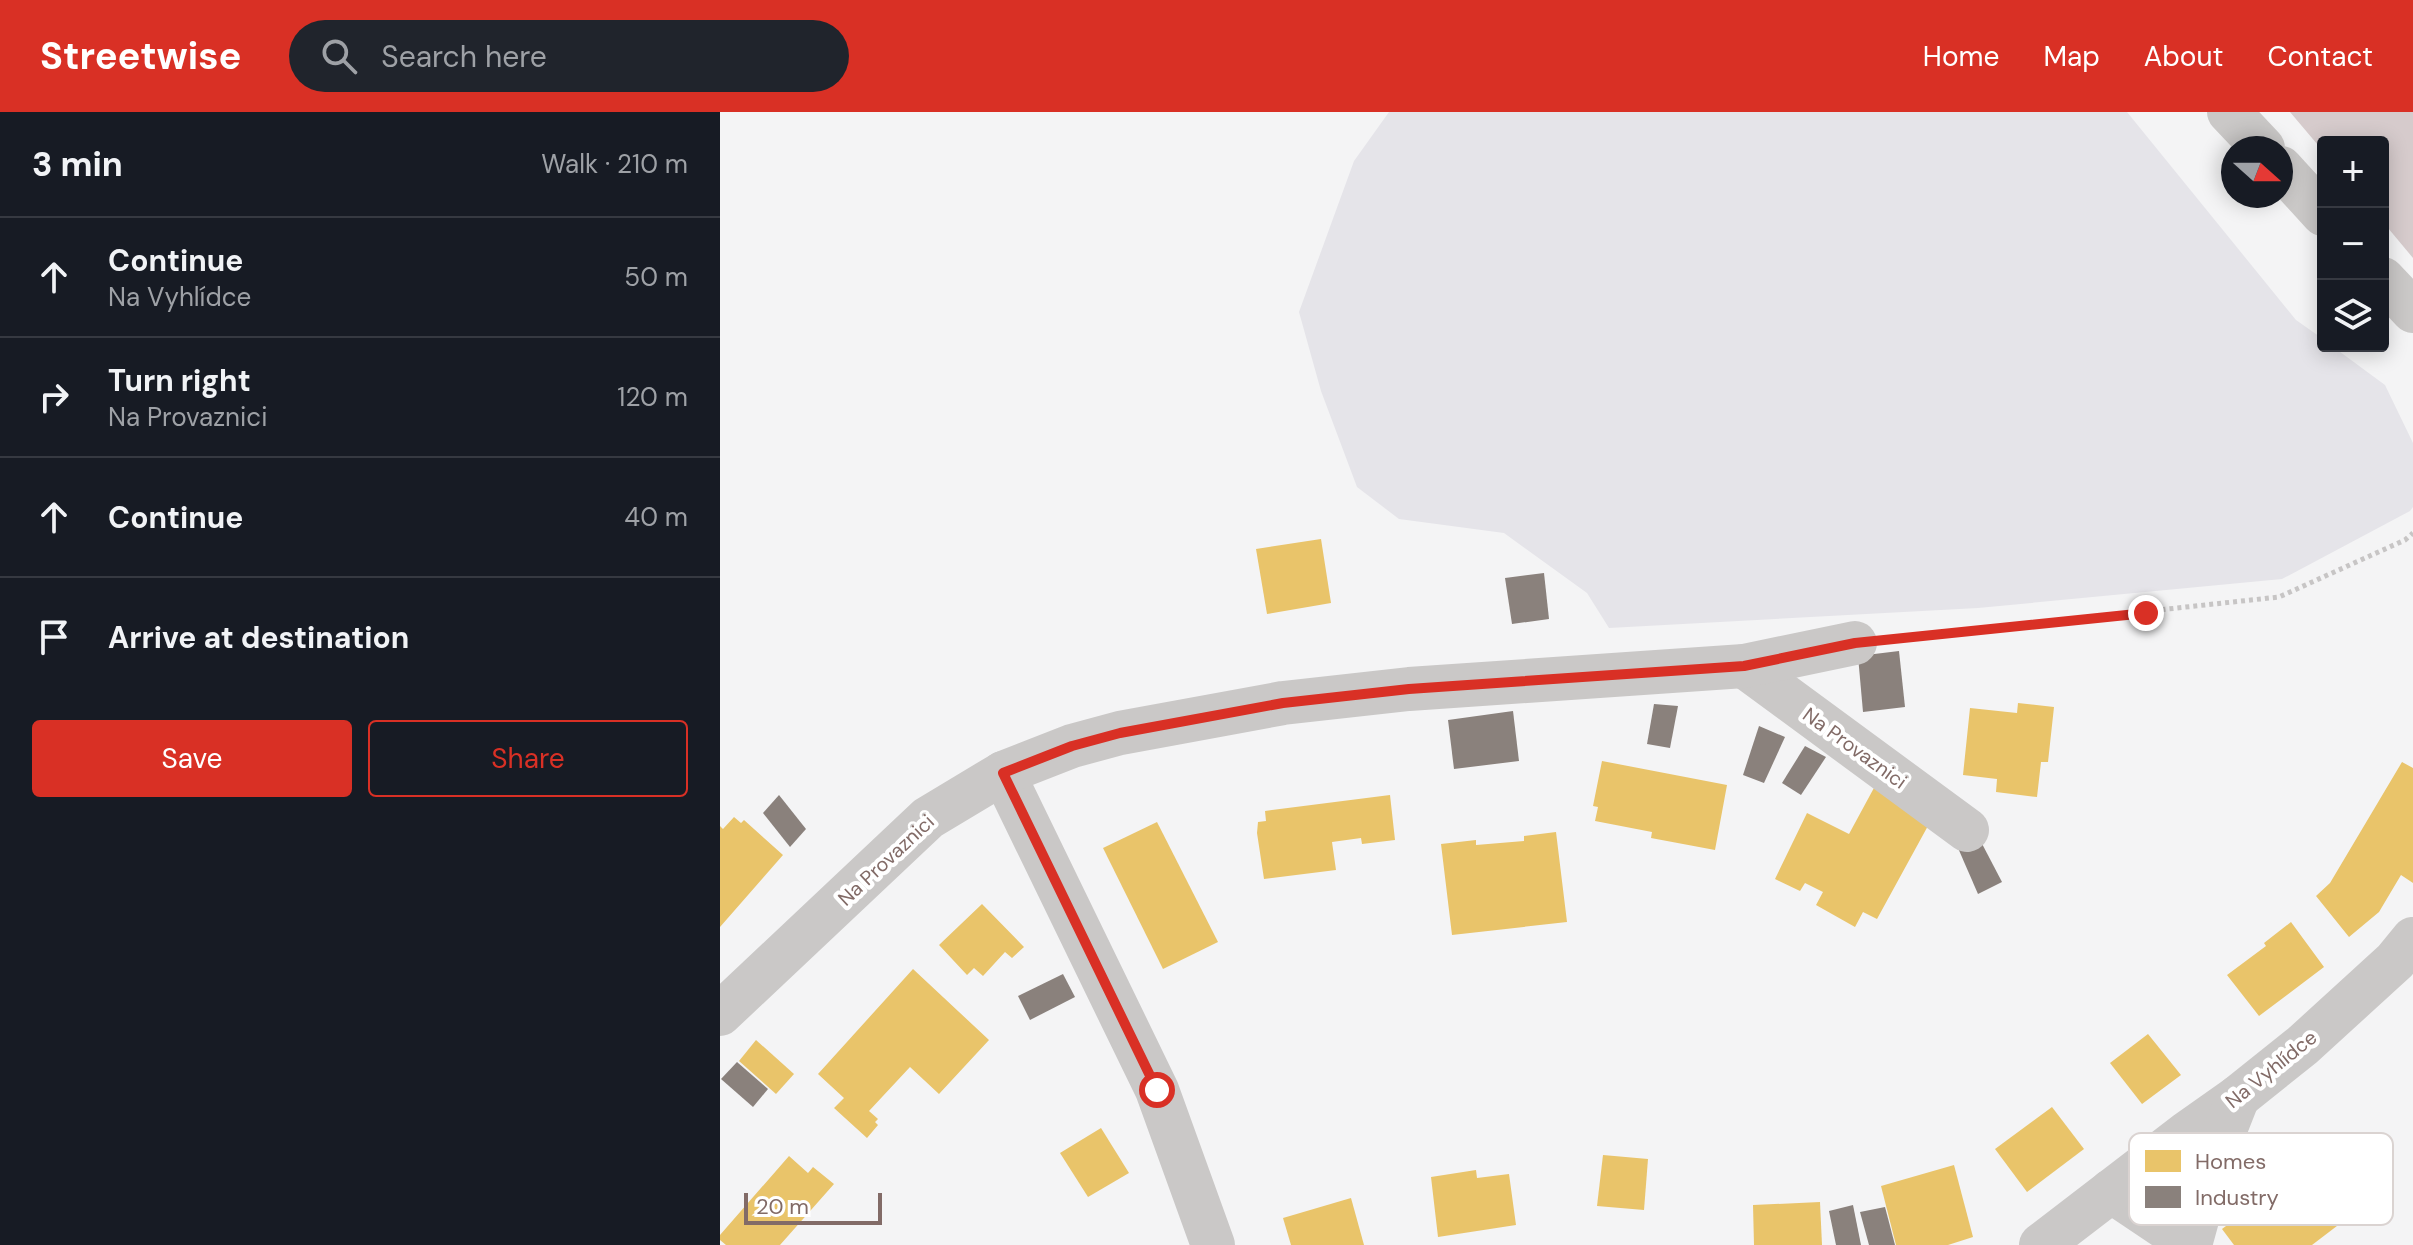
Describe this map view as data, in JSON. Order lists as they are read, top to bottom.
{
  "streets": {
    "street": ["Na Provaznici", "Na Vyhlídce"]
  },
  "legend": ["Homes", "Industry"],
  "scale_bar": "20 m",
  "north": "right",
  "page": {
    "header": "Streetwise",
    "search": "Search here",
    "nav": [
      "Home",
      "Map",
      "About",
      "Contact"
    ],
    "heading": ["3 min", "Walk · 210 m"],
    "map_buttons": ["+", "−"],
    "list": [
      ["Continue", "Na Vyhlídce", "50 m"],
      ["Turn right", "Na Provaznici", "120 m"],
      ["Continue", "40 m"],
      "Arrive at destination"
    ],
    "buttons": ["Save", "Share"],
    "scale": "20 m"
  }
}
